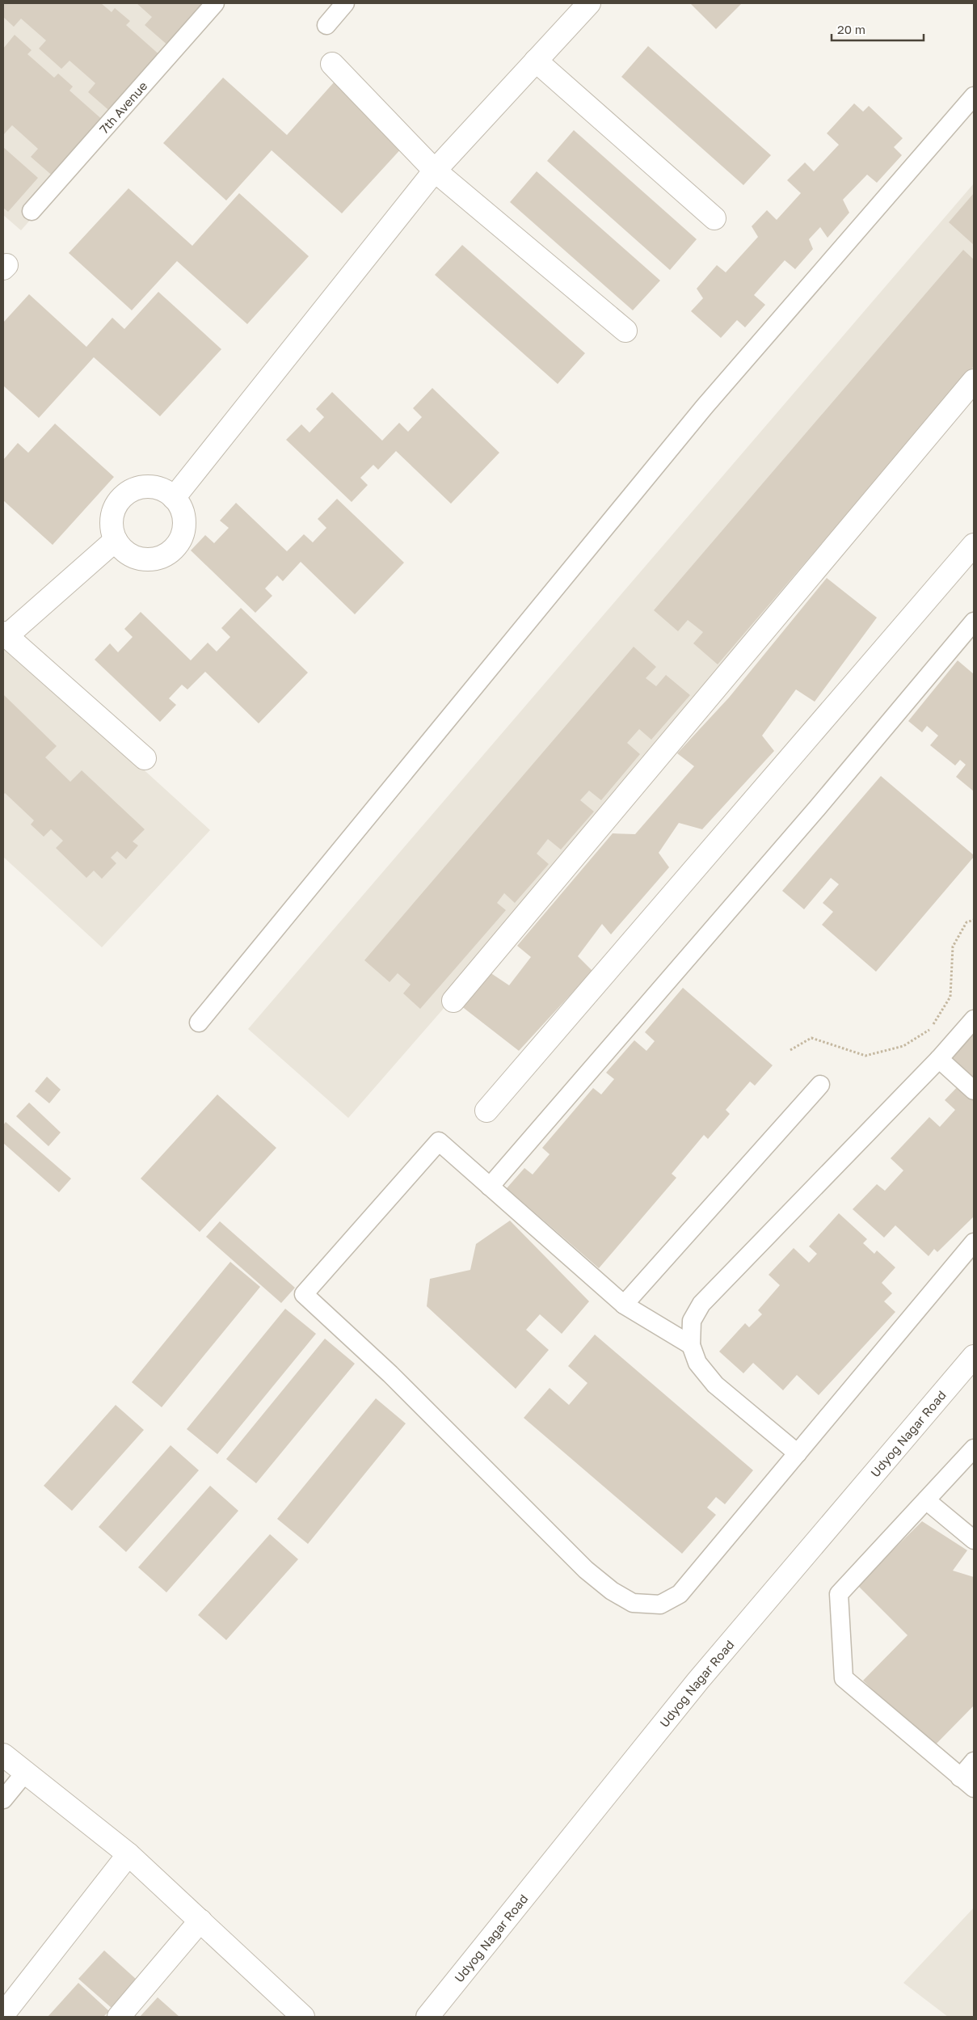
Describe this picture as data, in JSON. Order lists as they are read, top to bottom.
{
  "streets": {
    "street": ["Udyog Nagar Road"],
    "lane": ["7th Avenue"]
  },
  "scale_bar": "20 m"
}
